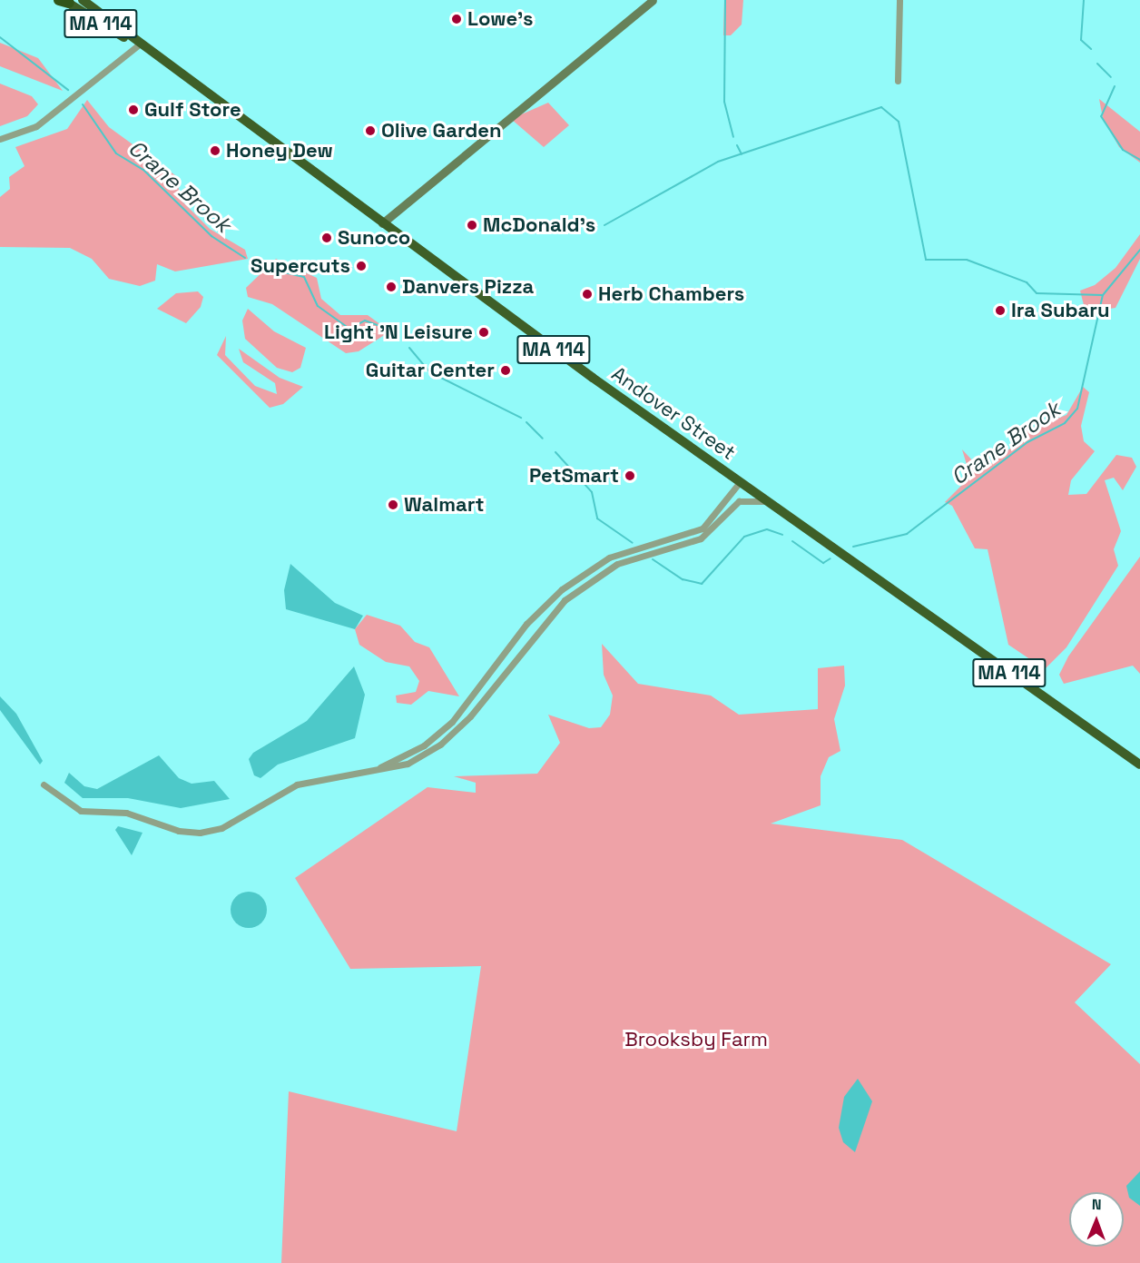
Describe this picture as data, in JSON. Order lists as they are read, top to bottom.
{
  "streets": {
    "highway": ["MA 114", "Andover Street"]
  },
  "water": ["Crane Brook"],
  "parks": ["Brooksby Farm"],
  "places": [
    "Lowe's",
    "Gulf Store",
    "Olive Garden",
    "Honey Dew",
    "McDonald's",
    "Sunoco",
    "Supercuts",
    "Danvers Pizza",
    "Herb Chambers",
    "Ira Subaru",
    "Light 'N Leisure",
    "Guitar Center",
    "PetSmart",
    "Walmart"
  ],
  "north": "top"
}
